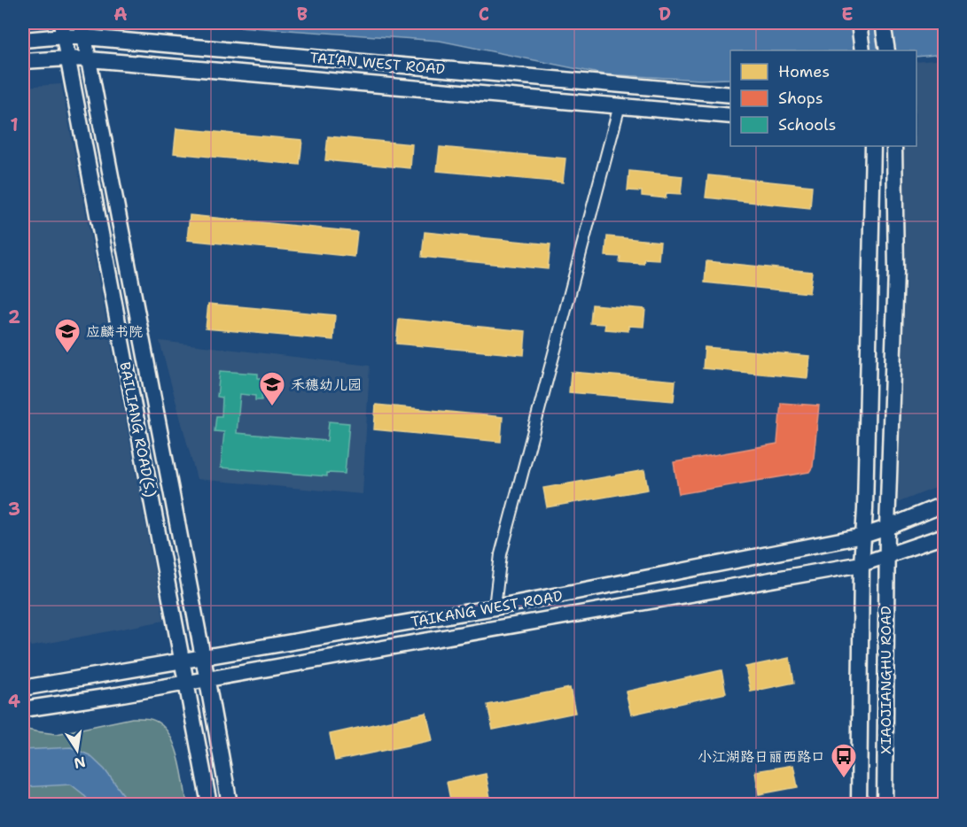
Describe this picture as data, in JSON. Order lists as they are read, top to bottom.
{
  "streets": {
    "main road": [
      "TAI‘AN WEST ROAD",
      "BAILIANG ROAD(S.)",
      "TAIKANG WEST ROAD",
      "XIAOJIANGHU ROAD"
    ]
  },
  "crossings": [
    ["TAI‘AN WEST ROAD", "BAILIANG ROAD(S.)"],
    ["BAILIANG ROAD(S.)", "TAIKANG WEST ROAD"],
    ["TAIKANG WEST ROAD", "XIAOJIANGHU ROAD"]
  ],
  "places": {
    "school or university": ["应麟书院", "禾穗幼儿园"],
    "bus stop": ["小江湖路日丽西路口"]
  },
  "legend": ["Homes", "Shops", "Schools"],
  "north": "bottom",
  "grid": {
    "columns": [
      "A",
      "B",
      "C",
      "D",
      "E"
    ],
    "rows": [
      "1",
      "2",
      "3",
      "4"
    ]
  }
}
